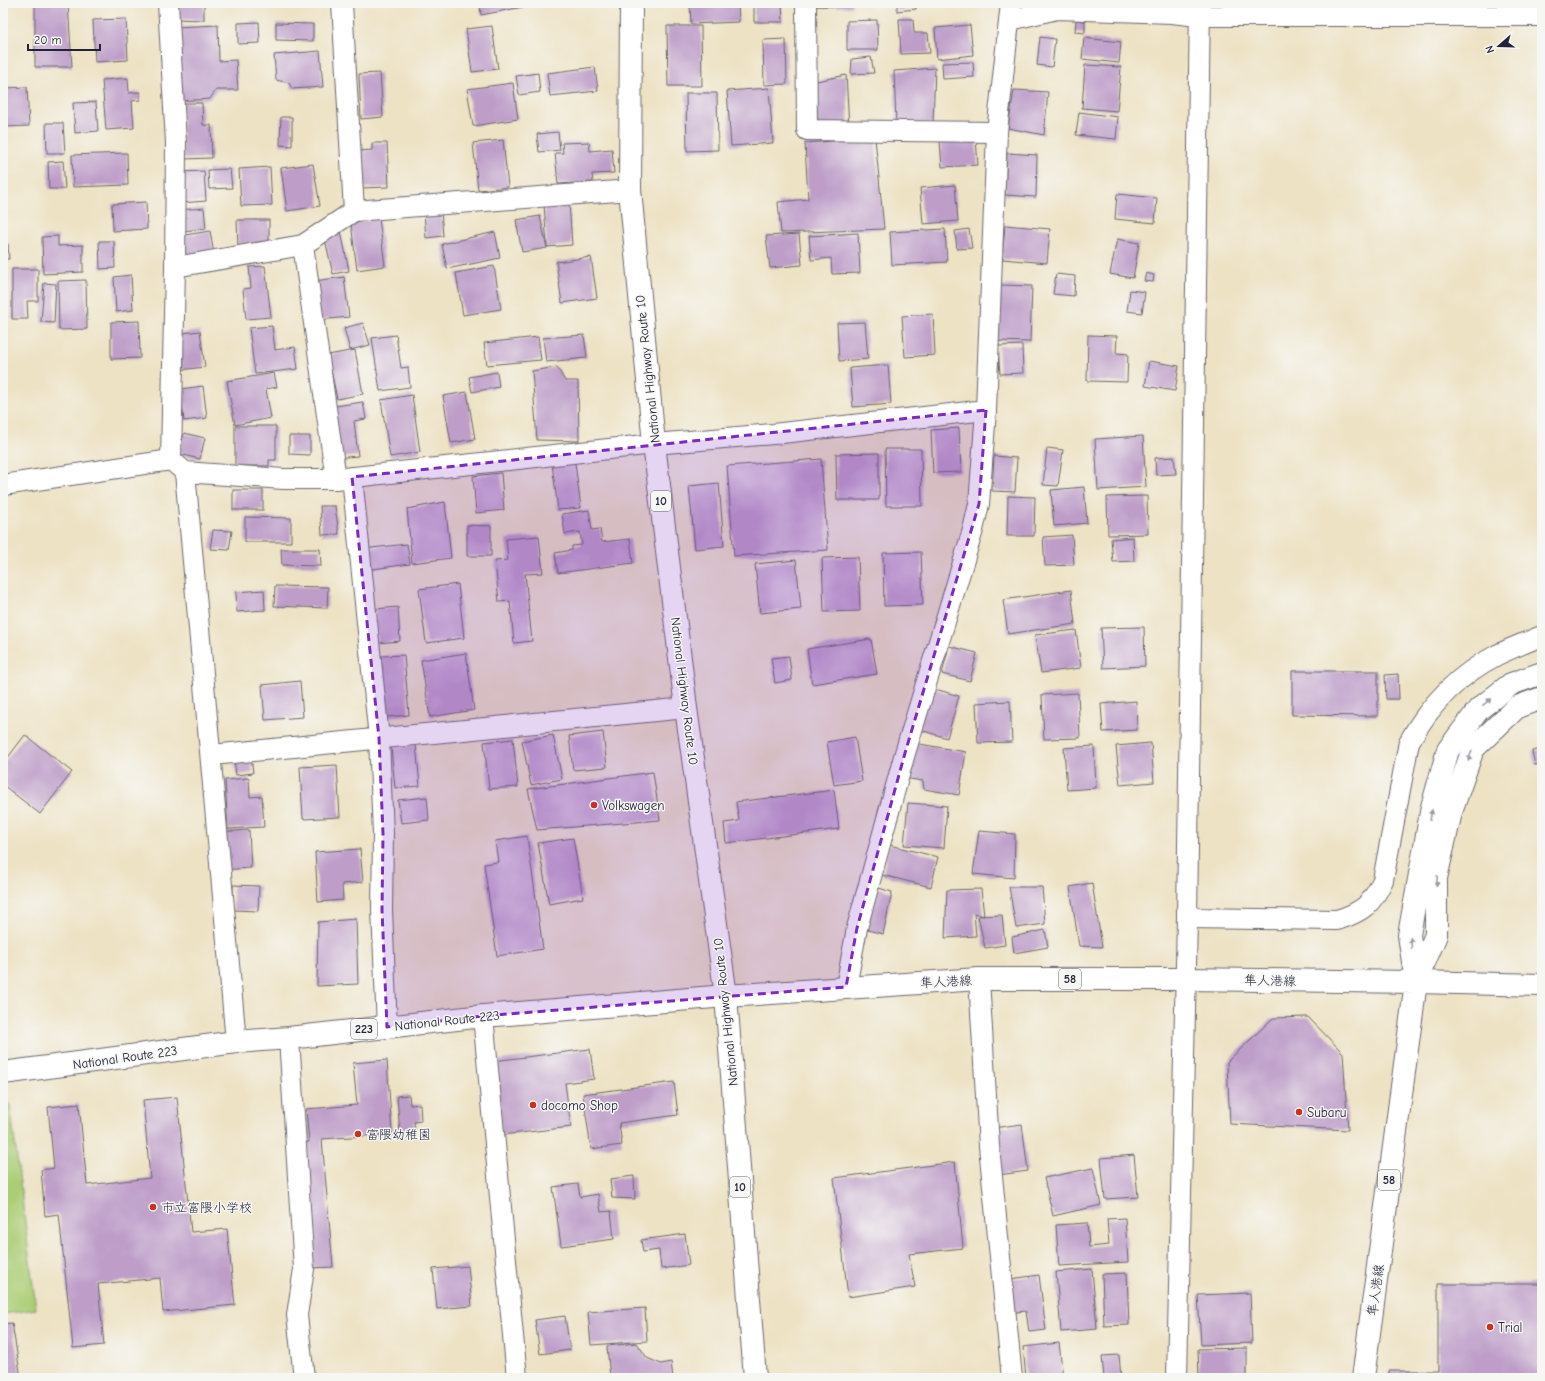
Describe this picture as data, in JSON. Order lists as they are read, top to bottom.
{
  "streets": {
    "main road": [
      "National Highway Route 10",
      "10",
      "58",
      "隼人港線",
      "National Route 223",
      "223"
    ]
  },
  "crossings": [
    ["National Highway Route 10", "隼人港線"],
    ["National Highway Route 10", "National Route 223"],
    ["隼人港線", "National Route 223"]
  ],
  "places": [
    "Volkswagen",
    "docomo Shop",
    "Subaru",
    "富隈幼稚園",
    "市立富隈小学校",
    "Trial"
  ],
  "scale_bar": "20 m",
  "north": "left"
}
